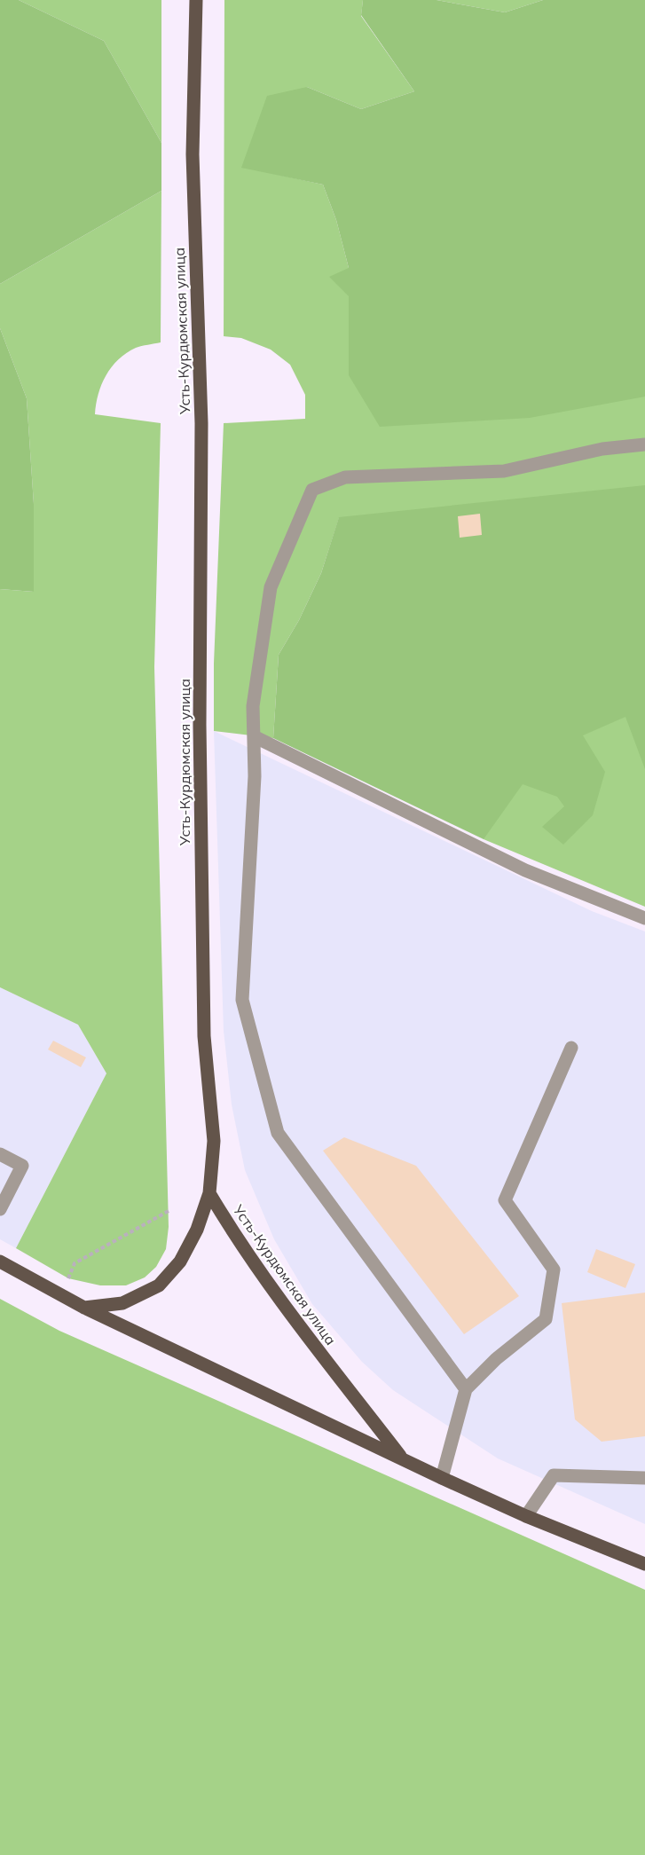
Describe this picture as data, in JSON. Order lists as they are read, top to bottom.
{
  "streets": {
    "main road": ["Усть-Курдюмская улица"]
  }
}
